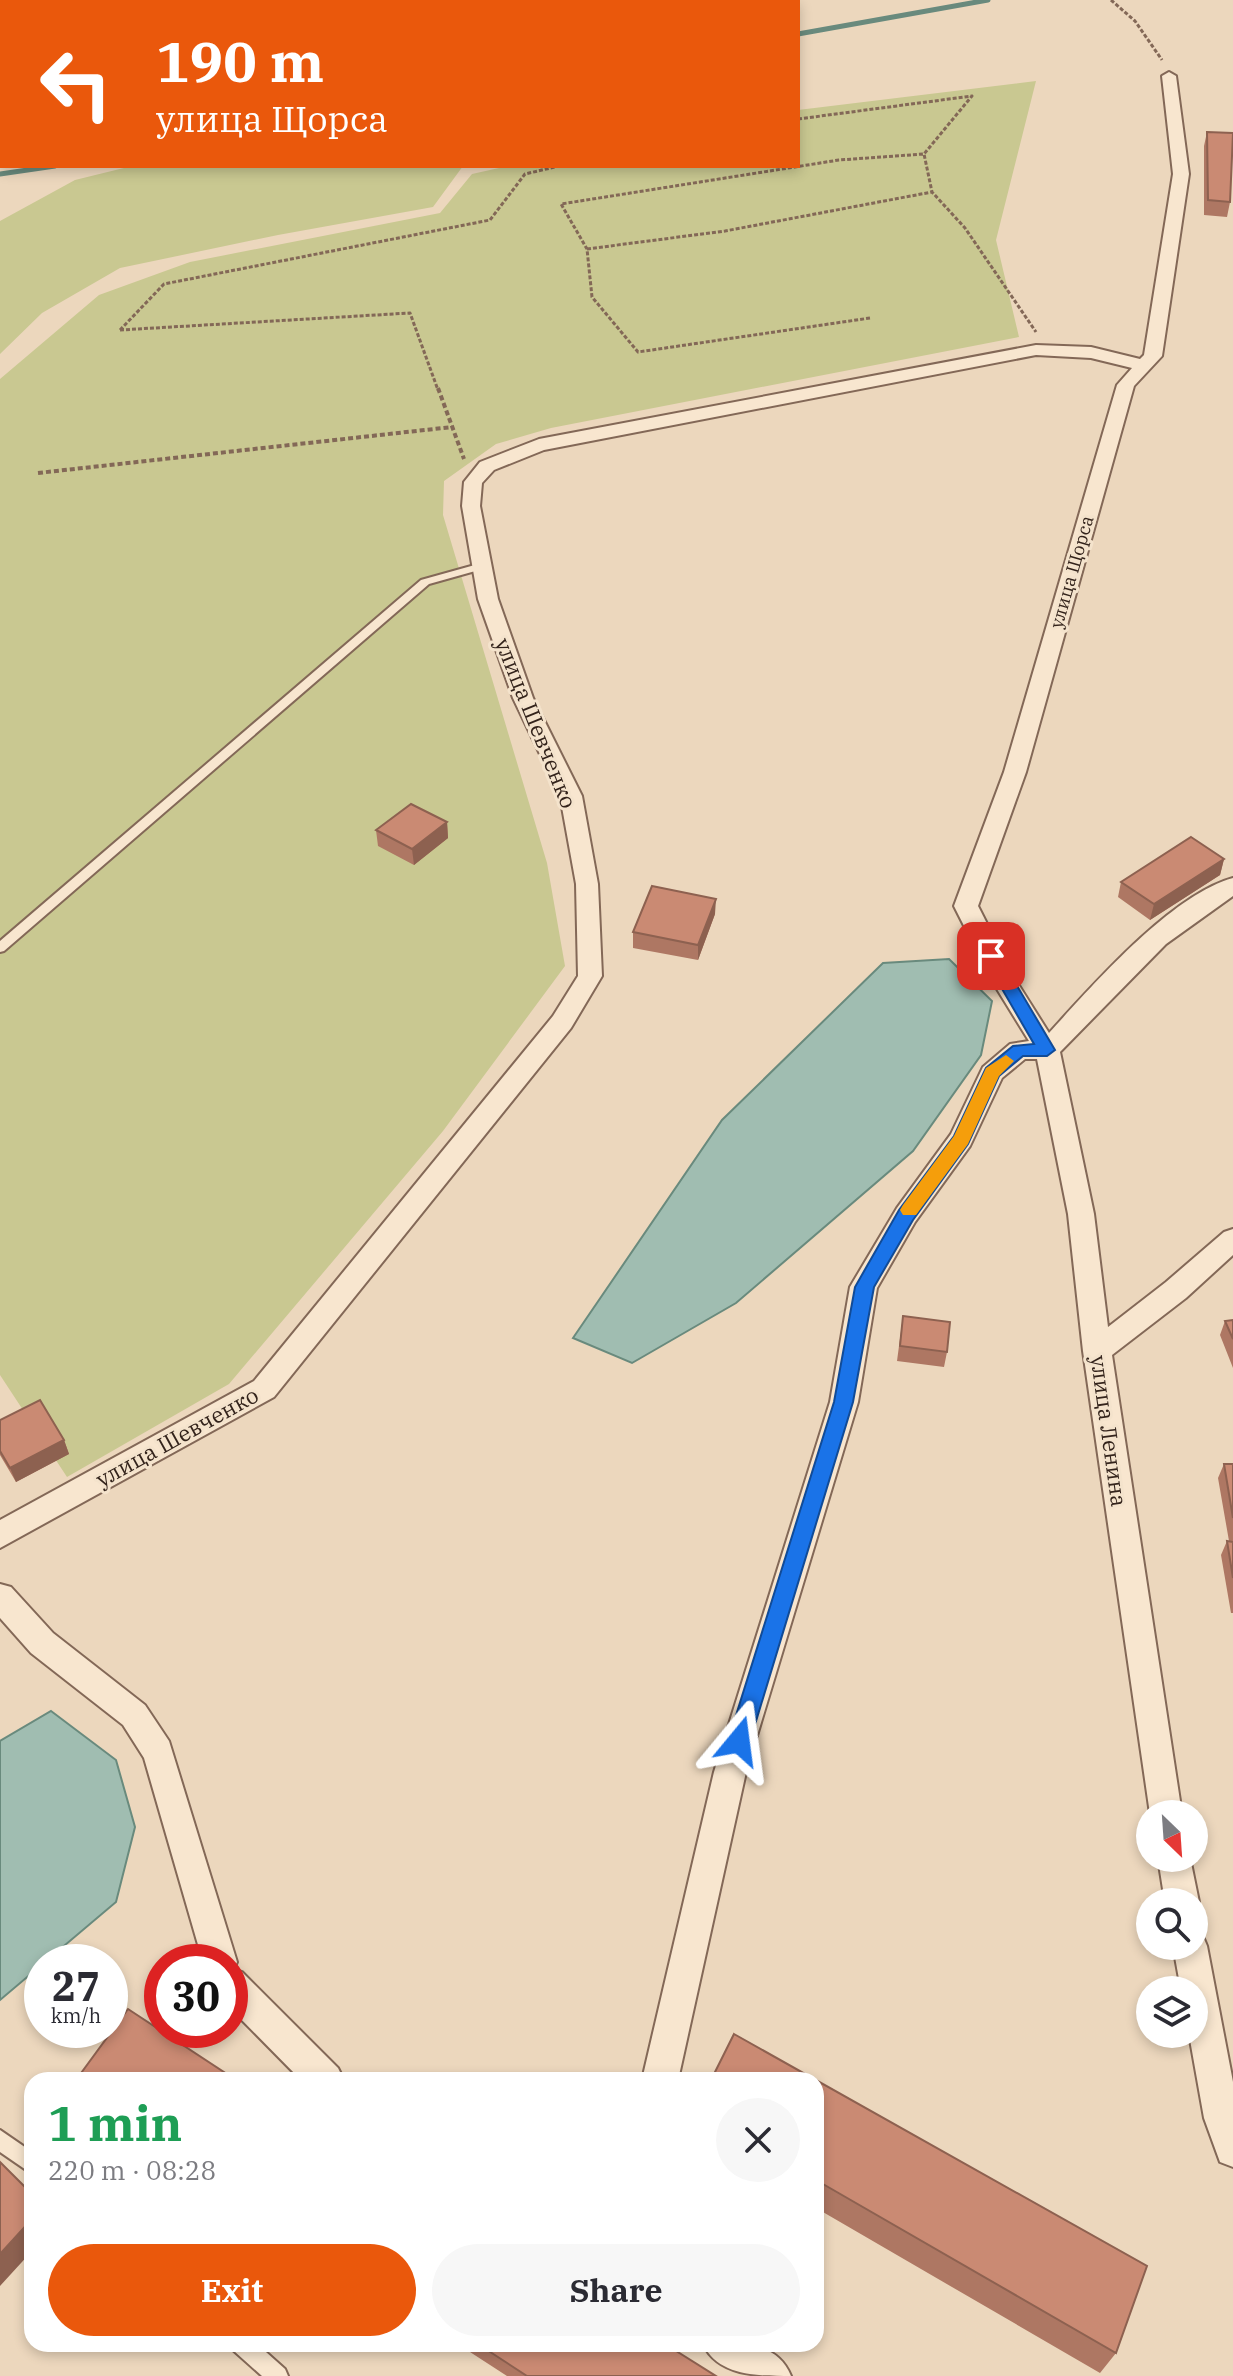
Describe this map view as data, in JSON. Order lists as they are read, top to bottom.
{
  "streets": {
    "street": ["улица Щорса", "улица Шевченко", "улица Ленина"]
  },
  "crossings": [
    ["улица Щорса", "улица Ленина"]
  ],
  "north": "bottom right",
  "page": {
    "turn": ["190 m", "улица Щорса"],
    "speed": "27 km/h",
    "limit": "30",
    "heading": ["1 min", "220 m · 08:28"],
    "buttons": ["Exit", "Share"]
  }
}
